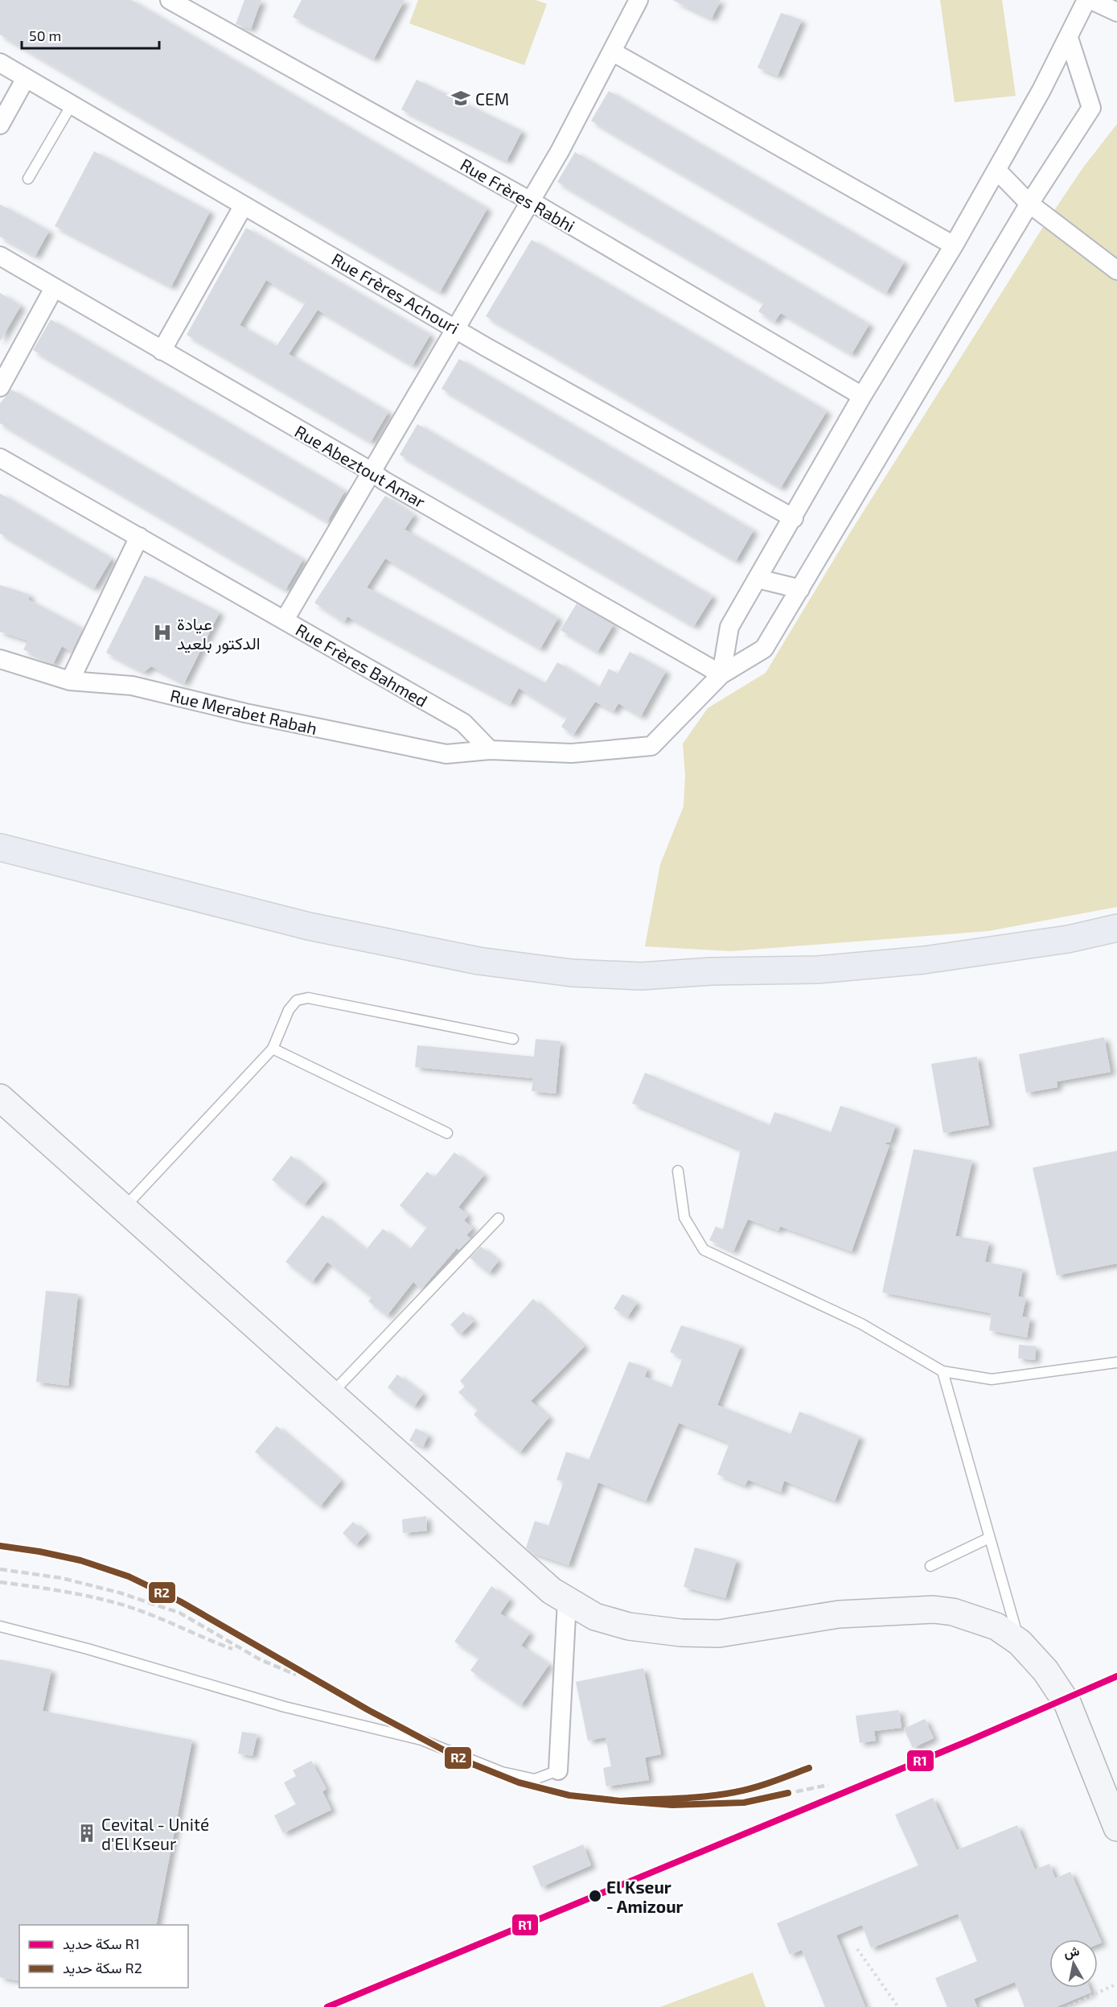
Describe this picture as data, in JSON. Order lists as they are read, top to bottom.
{
  "streets": {
    "street": [
      "Rue Frères Rabhi",
      "Rue Frères Achouri",
      "Rue Abeztout Amar",
      "Rue Frères Bahmed",
      "Rue Merabet Rabah"
    ]
  },
  "crossings": [
    ["Rue Frères Bahmed", "Rue Merabet Rabah"]
  ],
  "places": {
    "school or university": ["CEM"],
    "hospital": ["عيادة الدكتور بلعيد"],
    "building": ["Cevital - Unité d'El Kseur"],
    "other": ["El Kseur - Amizour"]
  },
  "lines": ["rail line R2", "rail line R1"],
  "legend": ["سكة حديد R1", "سكة حديد R2"],
  "scale_bar": "50 m",
  "north": "top"
}
